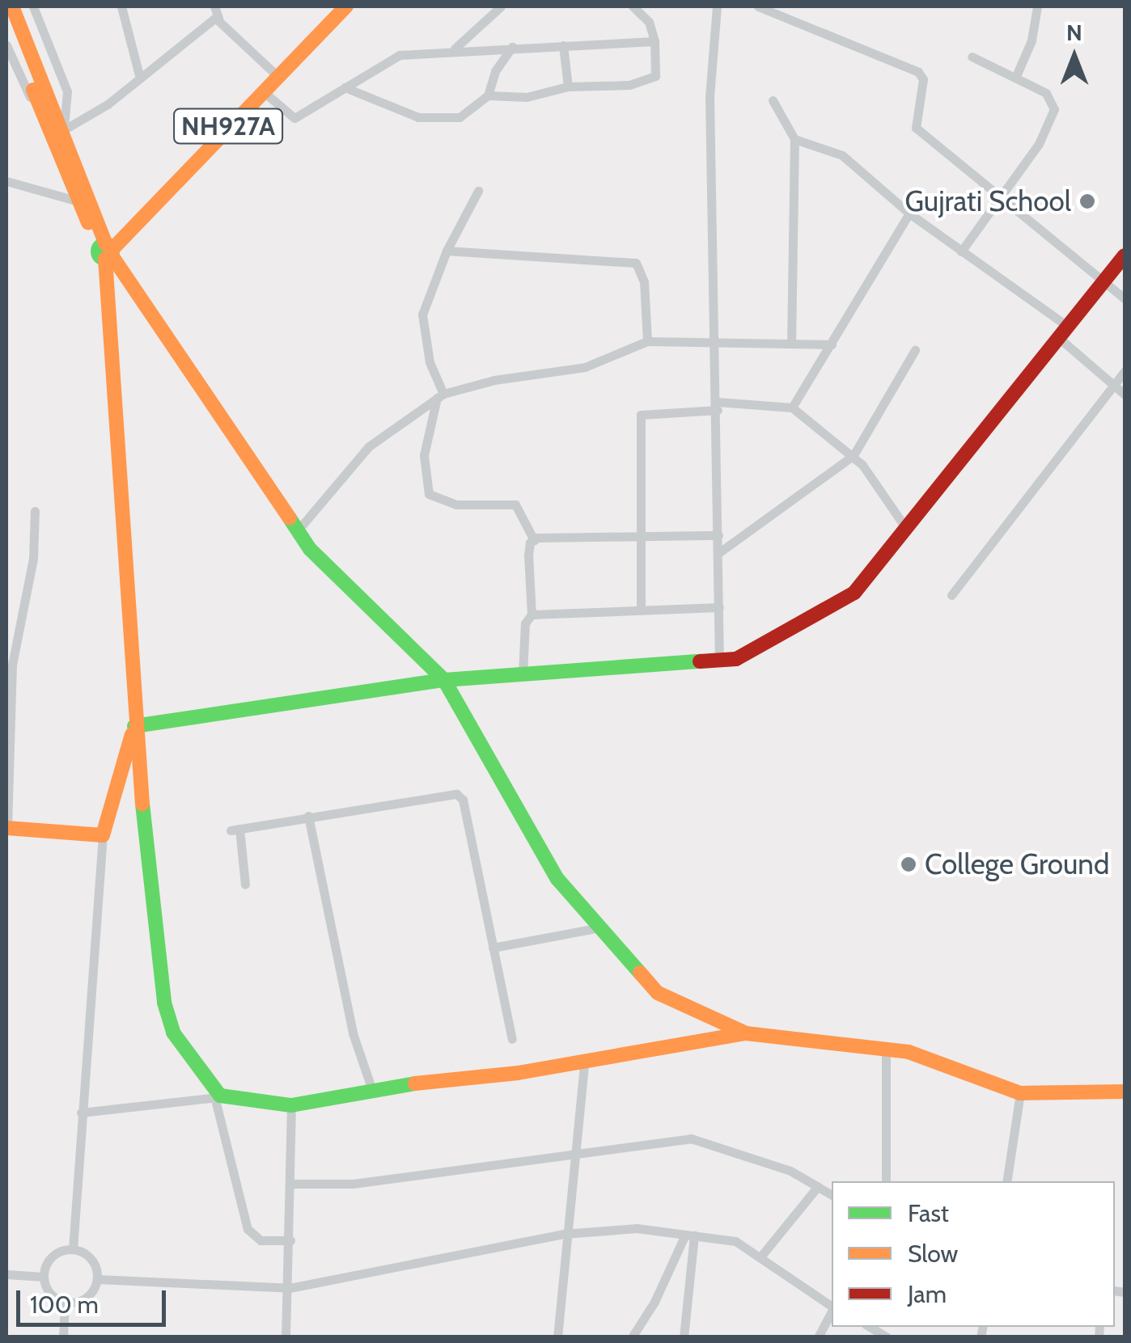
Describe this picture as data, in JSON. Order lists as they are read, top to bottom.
{
  "streets": {
    "main road": ["NH927A"]
  },
  "places": ["Gujrati School", "College Ground"],
  "legend": ["Fast", "Slow", "Jam"],
  "scale_bar": "100 m",
  "north": "top"
}
